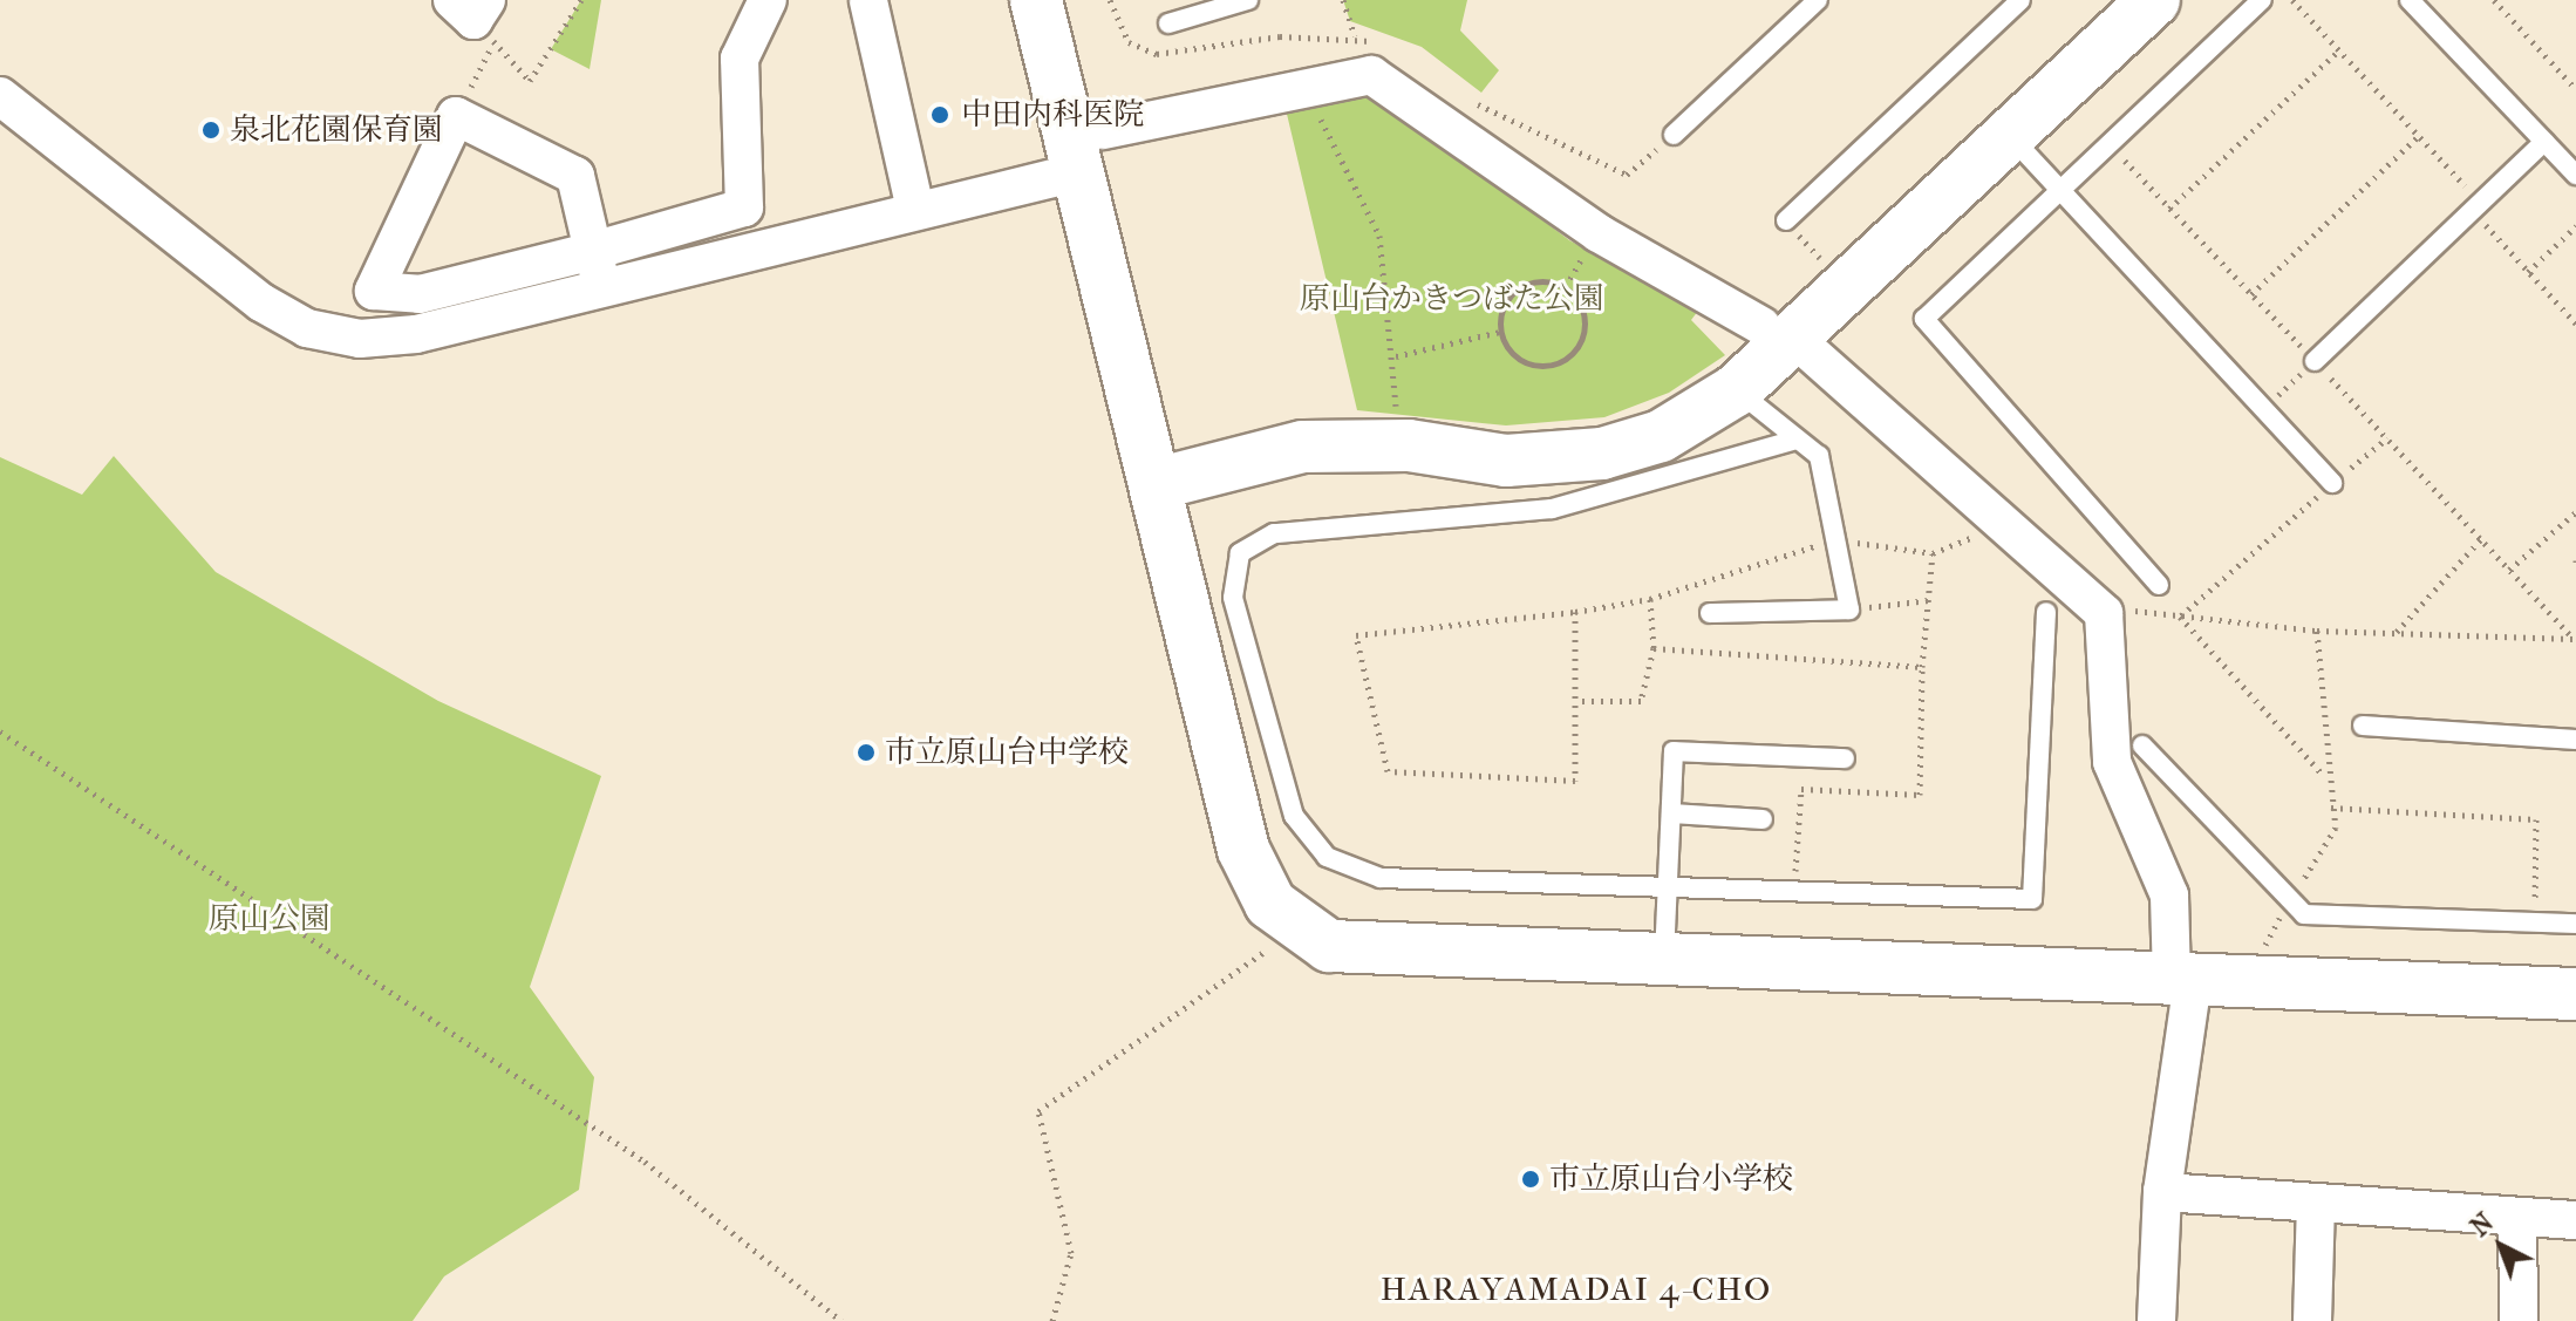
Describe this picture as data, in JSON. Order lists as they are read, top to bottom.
{
  "districts": ["HARAYAMADAI 4-CHO"],
  "parks": ["原山台かきつばた公園", "原山公園"],
  "places": [
    "中田内科医院",
    "泉北花園保育園",
    "市立原山台中学校",
    "市立原山台小学校"
  ],
  "north": "top left"
}
